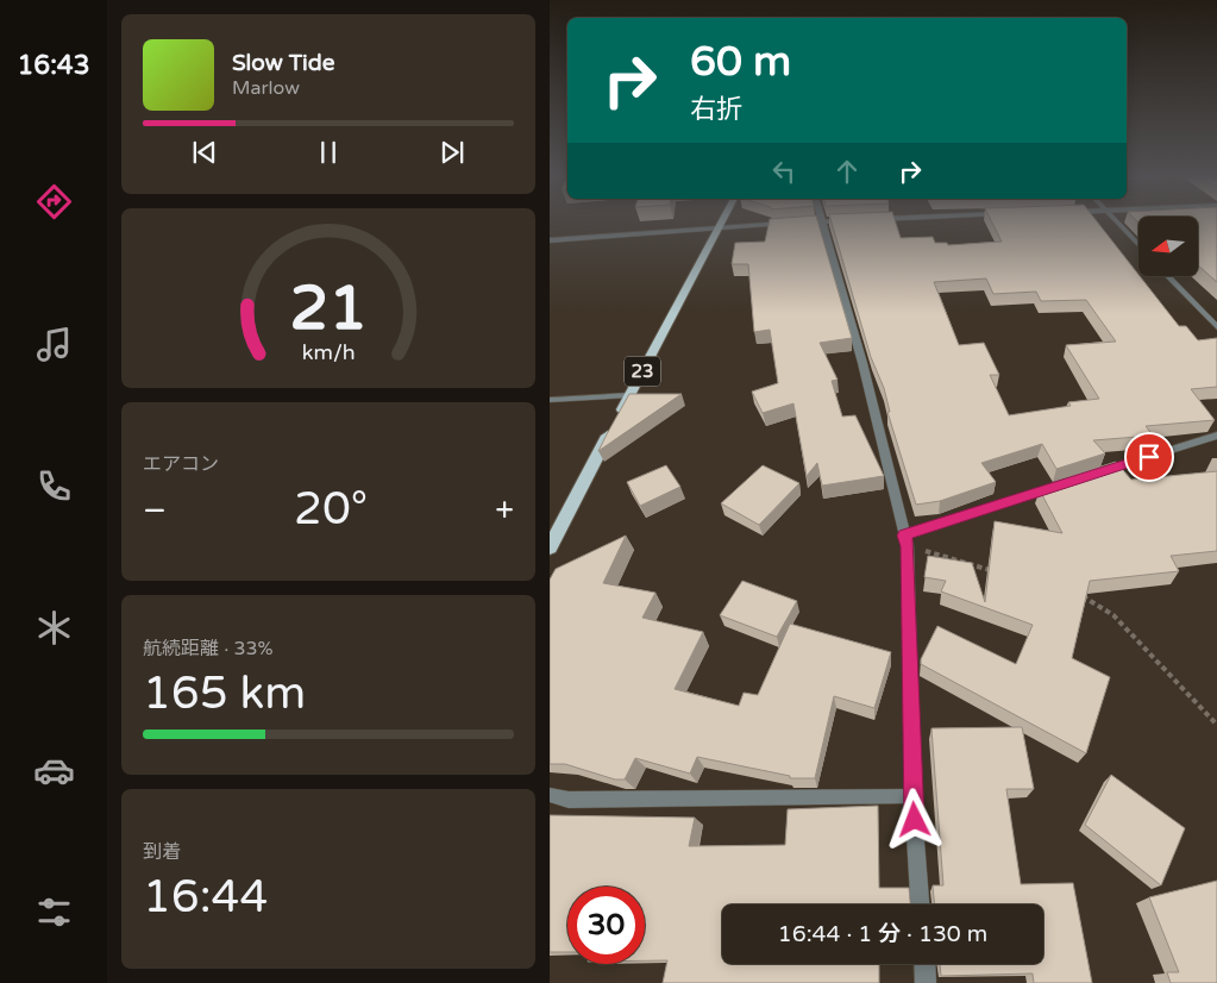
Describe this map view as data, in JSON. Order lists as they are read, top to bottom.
{
  "streets": {
    "main road": ["23"]
  },
  "north": "left",
  "page": {
    "tabs": "16:43",
    "turn": ["60 m", "右折"],
    "song": ["Slow Tide", "Marlow"],
    "tile": [
      "エアコン",
      ["航続距離 · 33%", "165 km"],
      ["到着", "16:44"]
    ],
    "heat": ["−", "20°", "+"],
    "limit": "30",
    "trip": "16:44 · 1 分 · 130 m",
    "gauge": ["21", "km/h"]
  }
}
